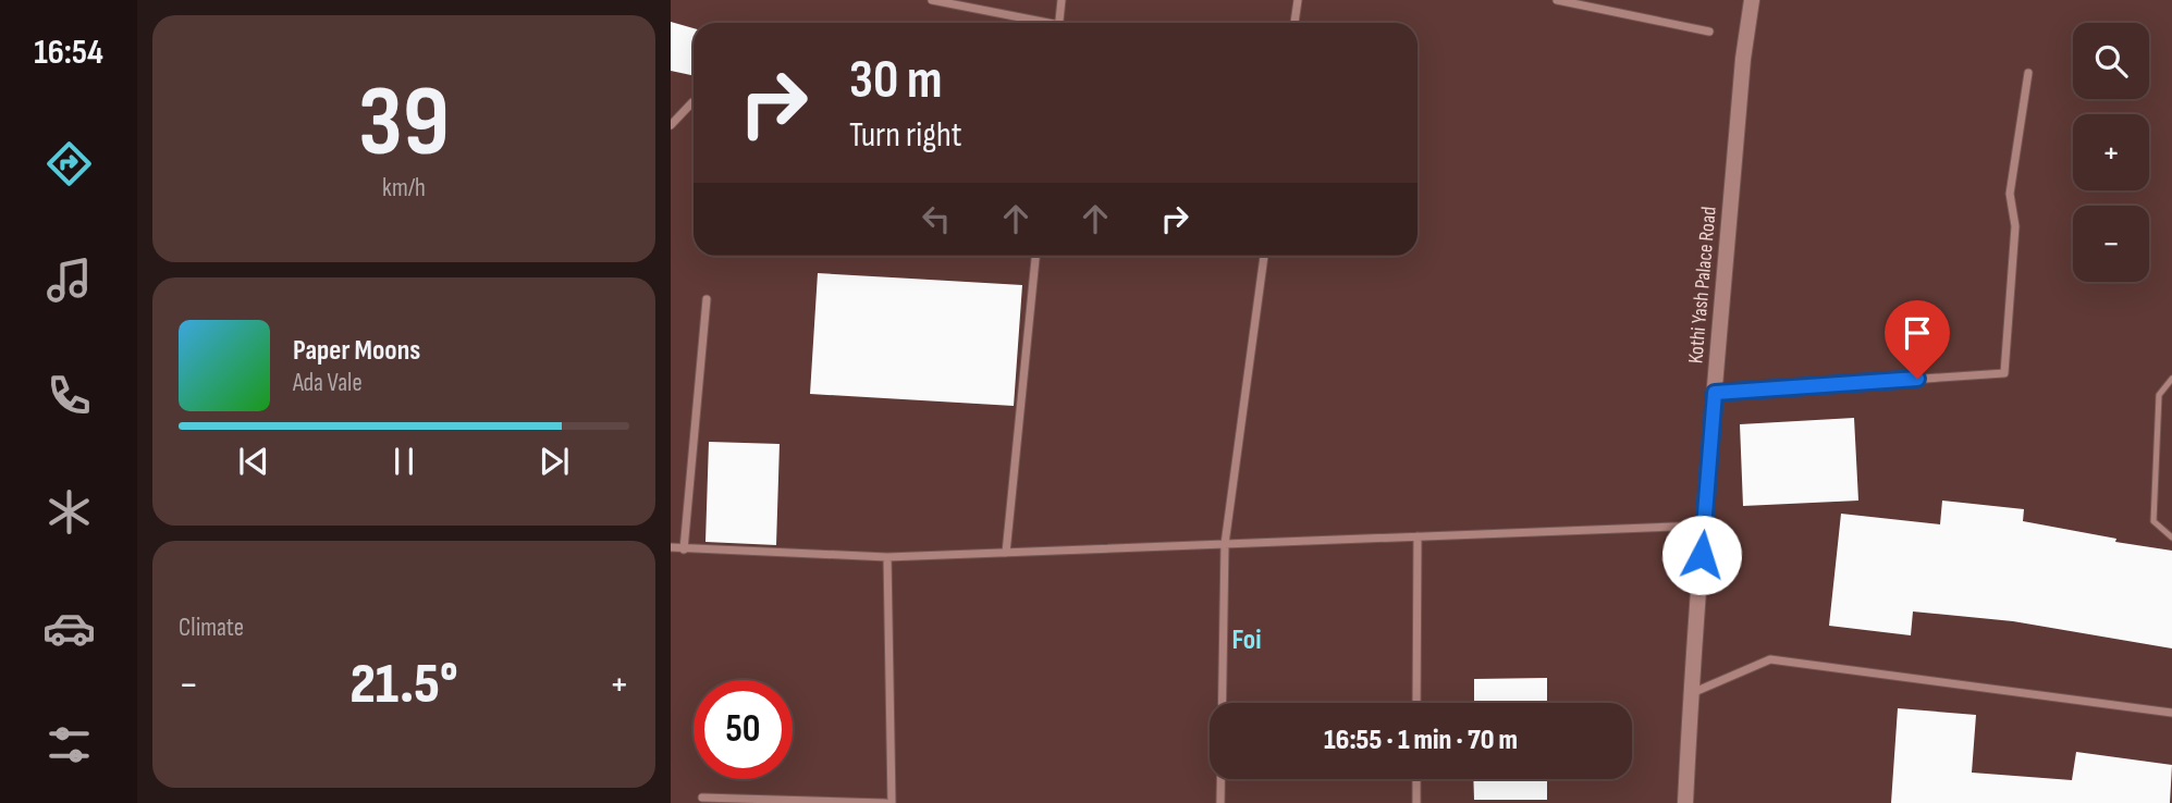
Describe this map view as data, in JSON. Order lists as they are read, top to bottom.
{
  "streets": {
    "main road": ["Kothi Yash Palace Road"]
  },
  "districts": ["Foi"],
  "page": {
    "tabs": "16:54",
    "tile": [
      ["39", "km/h"],
      "Climate"
    ],
    "map_buttons": ["+", "−"],
    "turn": ["30 m", "Turn right"],
    "song": ["Paper Moons", "Ada Vale"],
    "heat": ["−", "21.5°", "+"],
    "limit": "50",
    "trip": "16:55 · 1 min · 70 m"
  }
}
